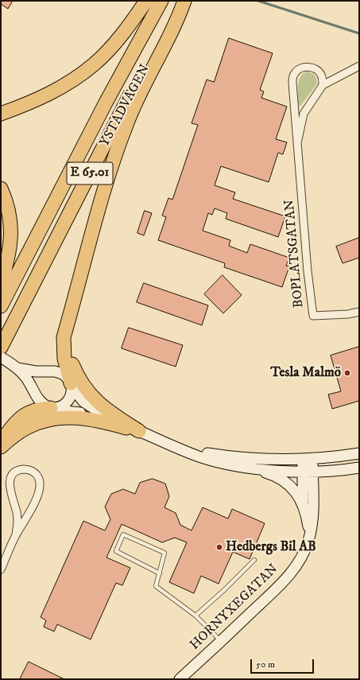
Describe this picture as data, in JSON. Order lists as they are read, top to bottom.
{
  "streets": {
    "highway": ["YSTADVÄGEN", "E 65.01"],
    "main road": ["HORNYXEGATAN"],
    "street": ["BOPLATSGATAN"]
  },
  "places": ["Tesla Malmö", "Hedbergs Bil AB"],
  "scale_bar": "50 m"
}
